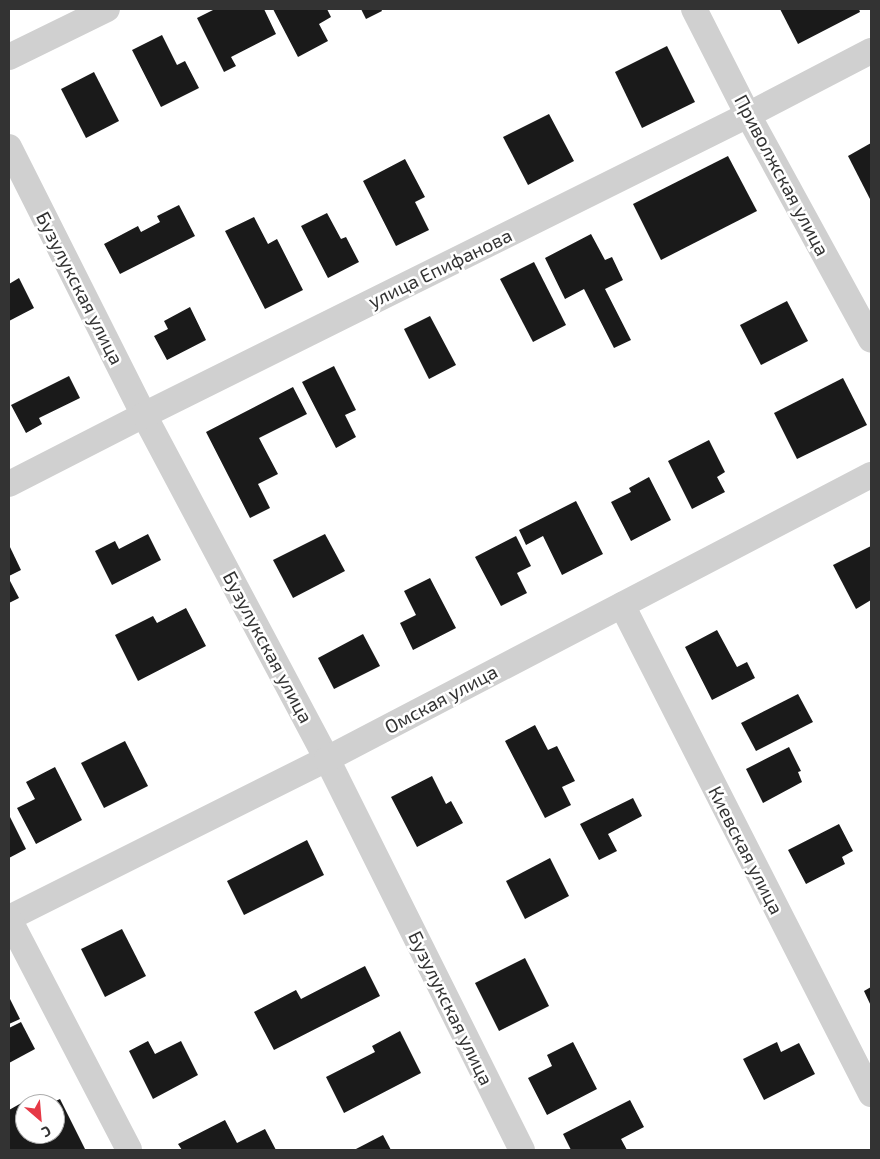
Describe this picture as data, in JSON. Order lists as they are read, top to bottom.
{
  "streets": {
    "street": [
      "Приволжская улица",
      "улица Епифанова",
      "Бузулукская улица",
      "Омская улица",
      "Киевская улица"
    ]
  },
  "crossings": [
    ["Приволжская улица", "улица Епифанова"],
    ["улица Епифанова", "Бузулукская улица"],
    ["Бузулукская улица", "Омская улица"],
    ["Омская улица", "Киевская улица"]
  ],
  "north": "bottom right"
}
